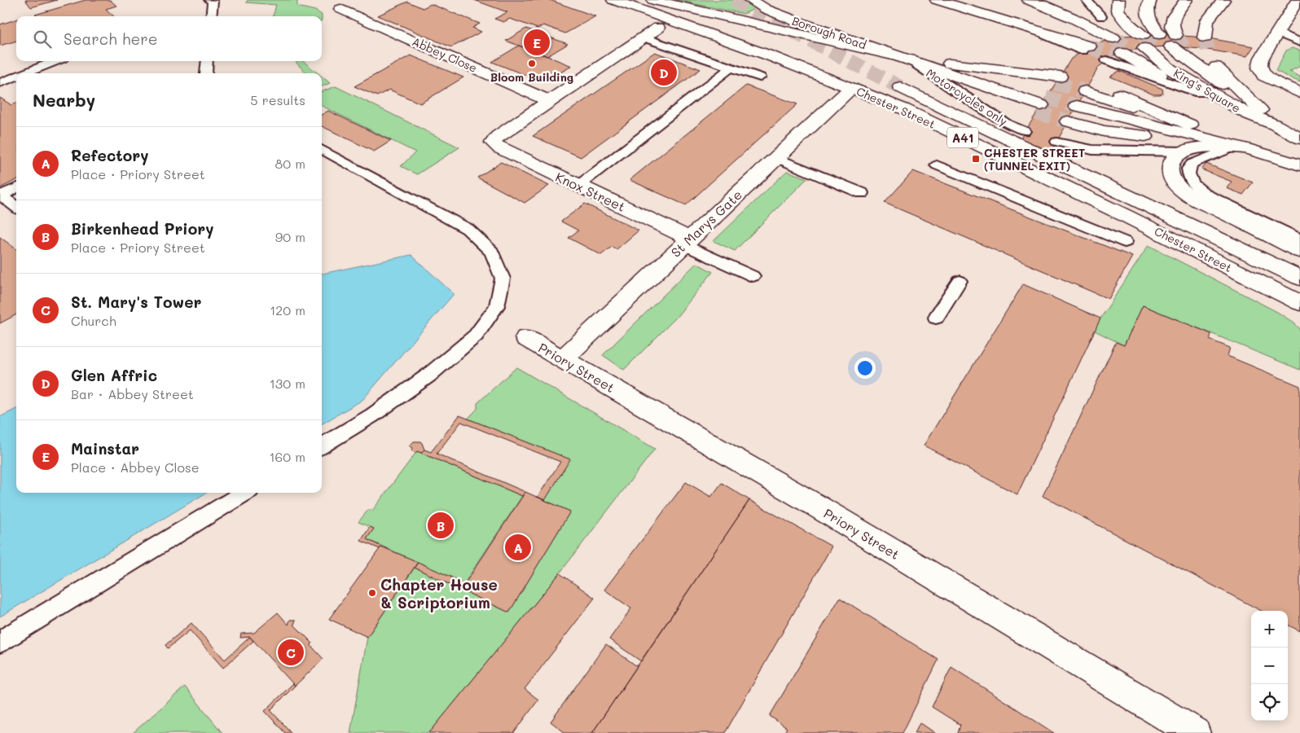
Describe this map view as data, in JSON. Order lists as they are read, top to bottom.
{
  "streets": {
    "main road": [
      "Borough Road",
      "Abbey Close",
      "King's Square",
      "Chester Street",
      "A41",
      "Knox Street",
      "St Marys Gate",
      "Priory Street"
    ],
    "lane": ["Motorcycles only"]
  },
  "crossings": [
    ["Borough Road", "Motorcycles only"],
    ["Abbey Close", "Knox Street"],
    ["Chester Street", "St Marys Gate"],
    ["Knox Street", "St Marys Gate"],
    ["St Marys Gate", "Priory Street"]
  ],
  "places": {
    "other": ["Bloom Building", "Chapter House & Scriptorium"],
    "transit": ["CHESTER STREET (TUNNEL EXIT)"]
  },
  "page": {
    "search": "Search here",
    "pins": [
      "E",
      "D",
      "B",
      "A",
      "C"
    ],
    "heading": ["Nearby", "5 results"],
    "list": [
      {
        "mark": "A",
        "name": "Refectory",
        "note": "Place · Priory Street",
        "value": "80 m"
      },
      {
        "mark": "B",
        "name": "Birkenhead Priory",
        "note": "Place · Priory Street",
        "value": "90 m"
      },
      {
        "mark": "C",
        "name": "St. Mary's Tower",
        "note": "Church",
        "value": "120 m"
      },
      {
        "mark": "D",
        "name": "Glen Affric",
        "note": "Bar · Abbey Street",
        "value": "130 m"
      },
      {
        "mark": "E",
        "name": "Mainstar",
        "note": "Place · Abbey Close",
        "value": "160 m"
      }
    ],
    "map_buttons": ["+", "−"]
  }
}
